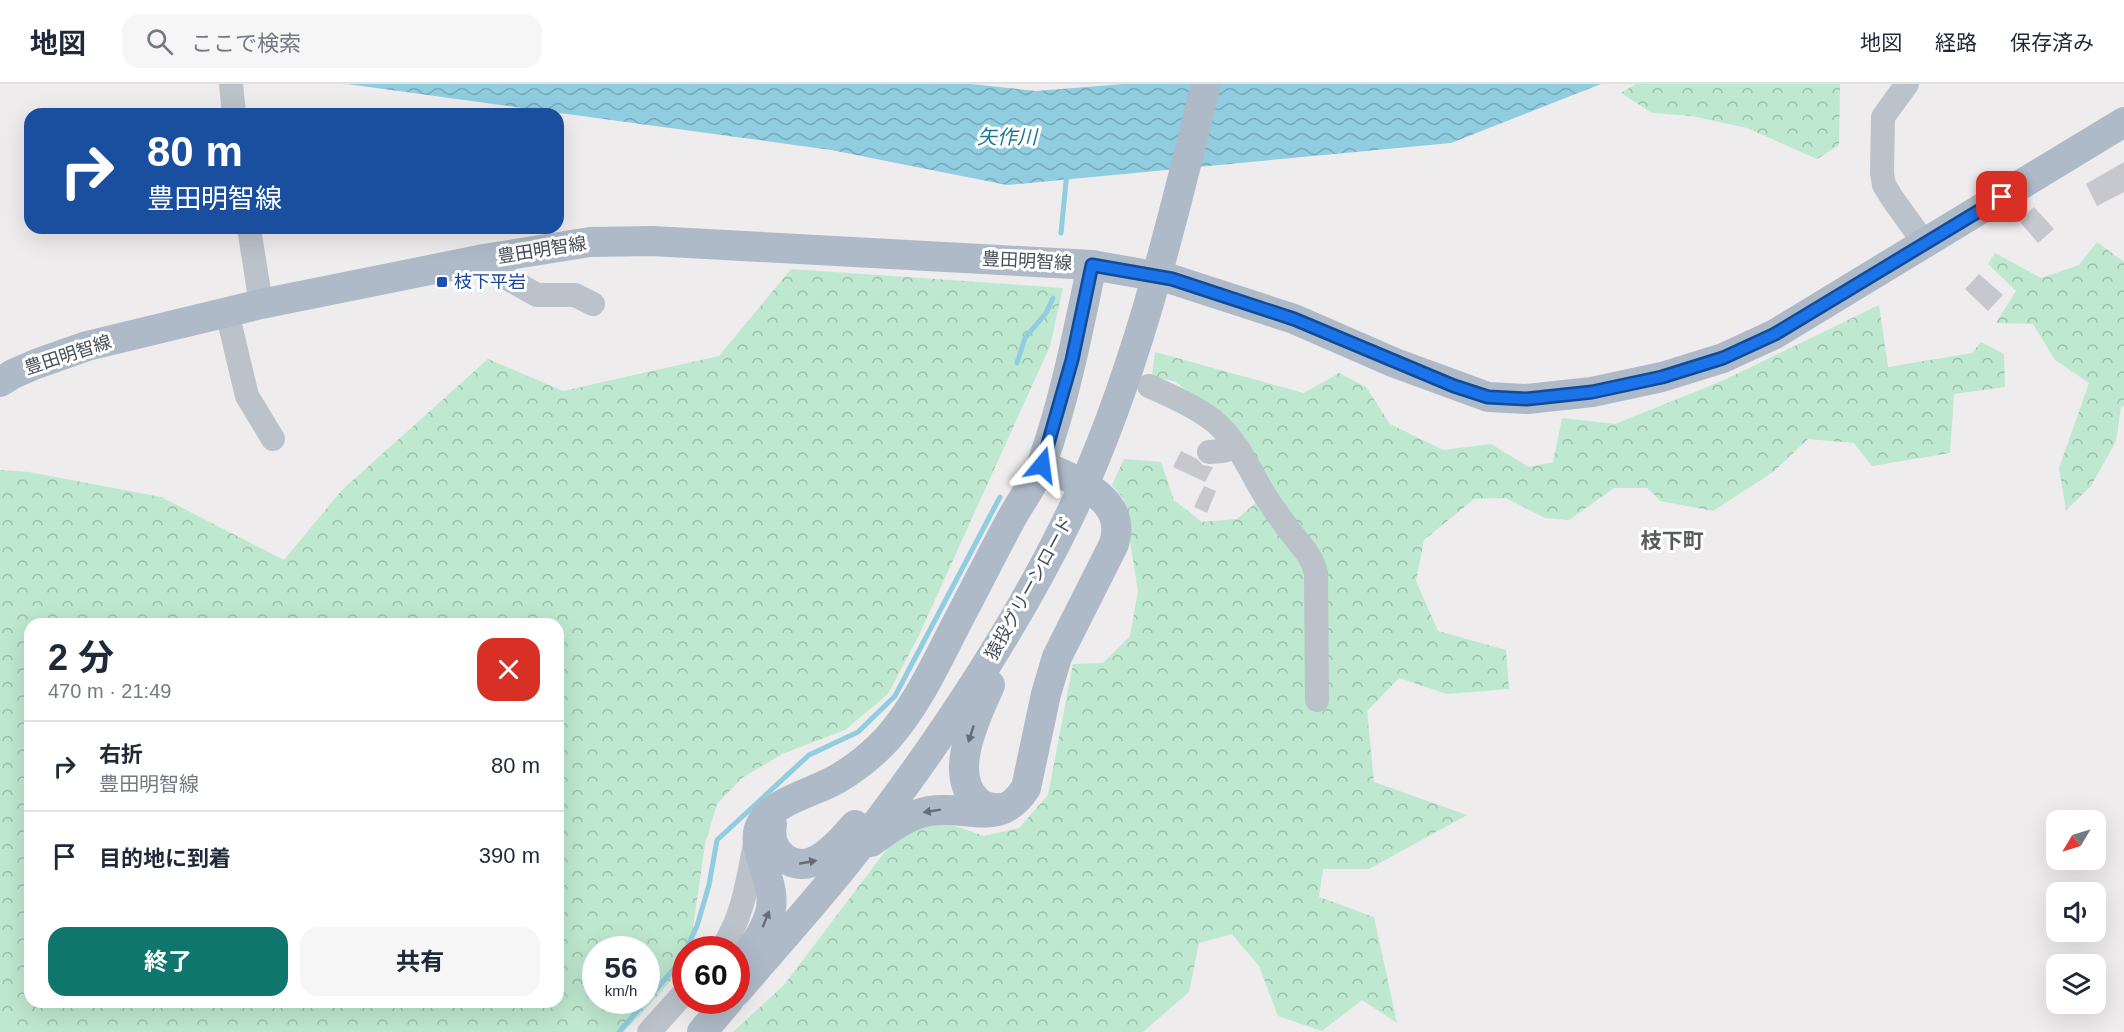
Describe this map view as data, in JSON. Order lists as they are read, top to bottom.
{
  "streets": {
    "main road": ["豊田明智線", "猿投グリーンロード"]
  },
  "districts": ["枝下町"],
  "water": ["矢作川"],
  "places": {
    "transit": ["枝下平岩"]
  },
  "north": "bottom left",
  "page": {
    "header": "地図",
    "search": "ここで検索",
    "nav": ["地図", "経路", "保存済み"],
    "turn": ["80 m", "豊田明智線"],
    "heading": ["2 分", "470 m · 21:49"],
    "list": [
      {
        "name": "右折",
        "note": "豊田明智線",
        "value": "80 m"
      },
      {
        "name": "目的地に到着",
        "value": "390 m"
      }
    ],
    "buttons": ["終了", "共有"],
    "speed": "56 km/h",
    "limit": "60"
  }
}
